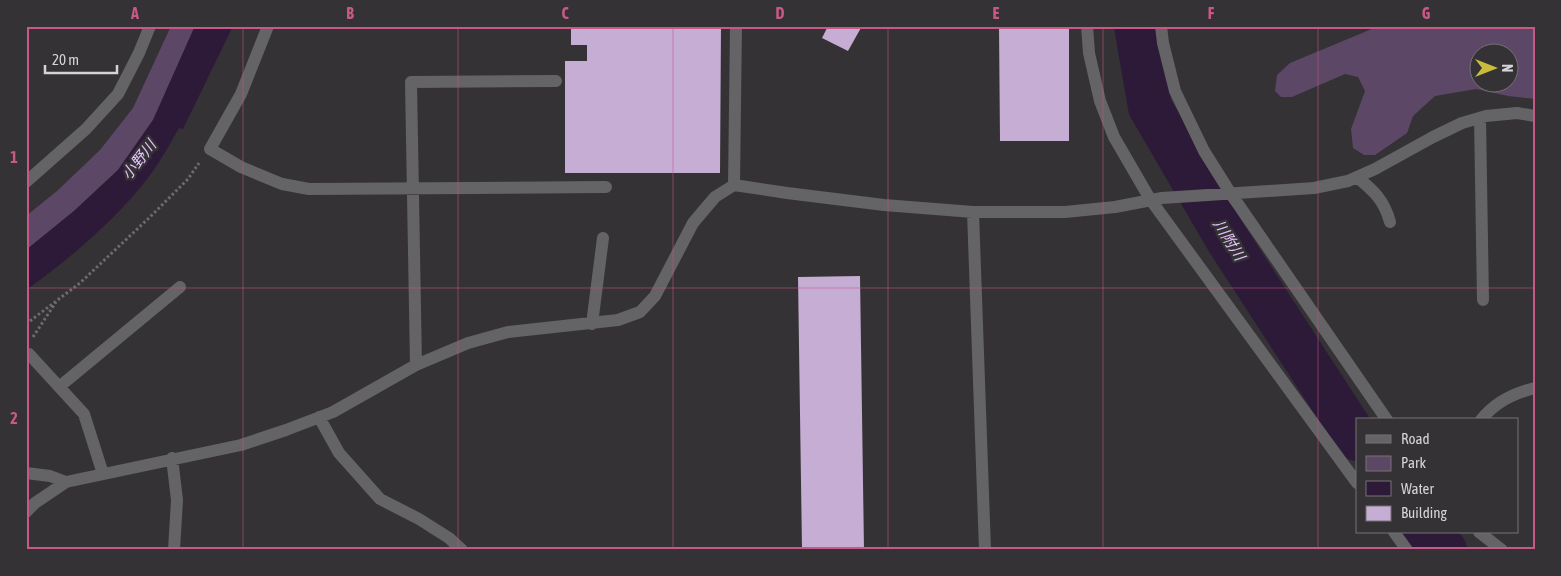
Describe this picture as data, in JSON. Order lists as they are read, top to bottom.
{
  "water": ["小野川", "川附川"],
  "legend": [
    "Road",
    "Park",
    "Water",
    "Building"
  ],
  "scale_bar": "20 m",
  "north": "right",
  "grid": {
    "columns": [
      "A",
      "B",
      "C",
      "D",
      "E",
      "F",
      "G"
    ],
    "rows": ["1", "2"]
  }
}
